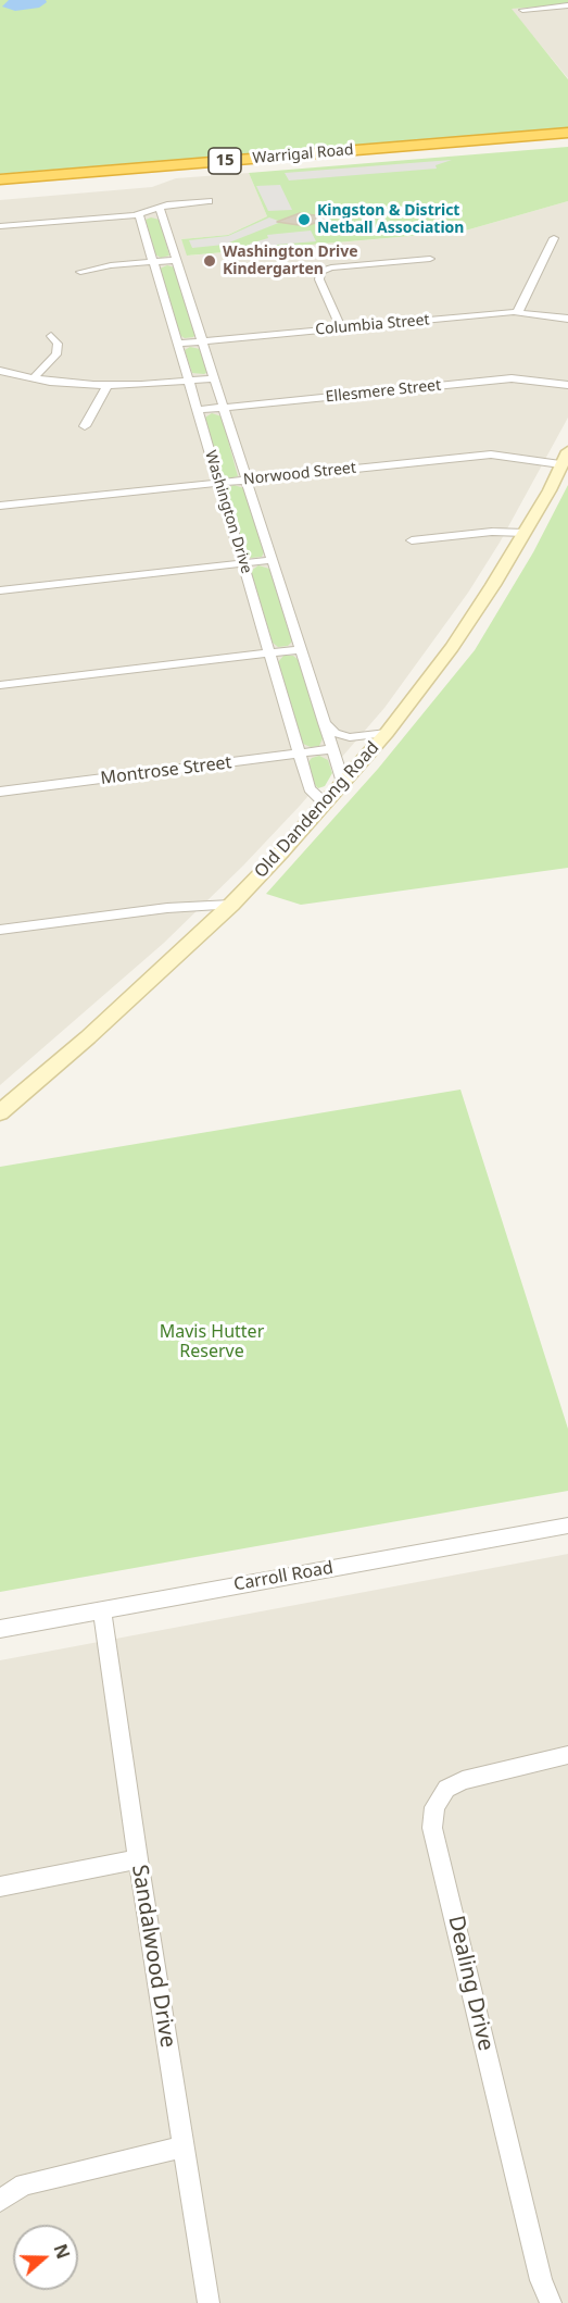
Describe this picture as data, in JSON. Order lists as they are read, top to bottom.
{
  "streets": {
    "highway": ["Warrigal Road", "15"],
    "main road": ["Old Dandenong Road"],
    "street": [
      "Columbia Street",
      "Ellesmere Street",
      "Norwood Street",
      "Washington Drive",
      "Montrose Street",
      "Carroll Road",
      "Sandalwood Drive",
      "Dealing Drive"
    ]
  },
  "crossings": [
    ["Columbia Street", "Washington Drive"],
    ["Ellesmere Street", "Washington Drive"],
    ["Norwood Street", "Washington Drive"],
    ["Norwood Street", "Old Dandenong Road"],
    ["Washington Drive", "Montrose Street"],
    ["Washington Drive", "Old Dandenong Road"],
    ["Carroll Road", "Sandalwood Drive"]
  ],
  "parks": ["Mavis Hutter Reserve"],
  "places": ["Kingston & District Netball Association", "Washington Drive Kindergarten"],
  "north": "right"
}
